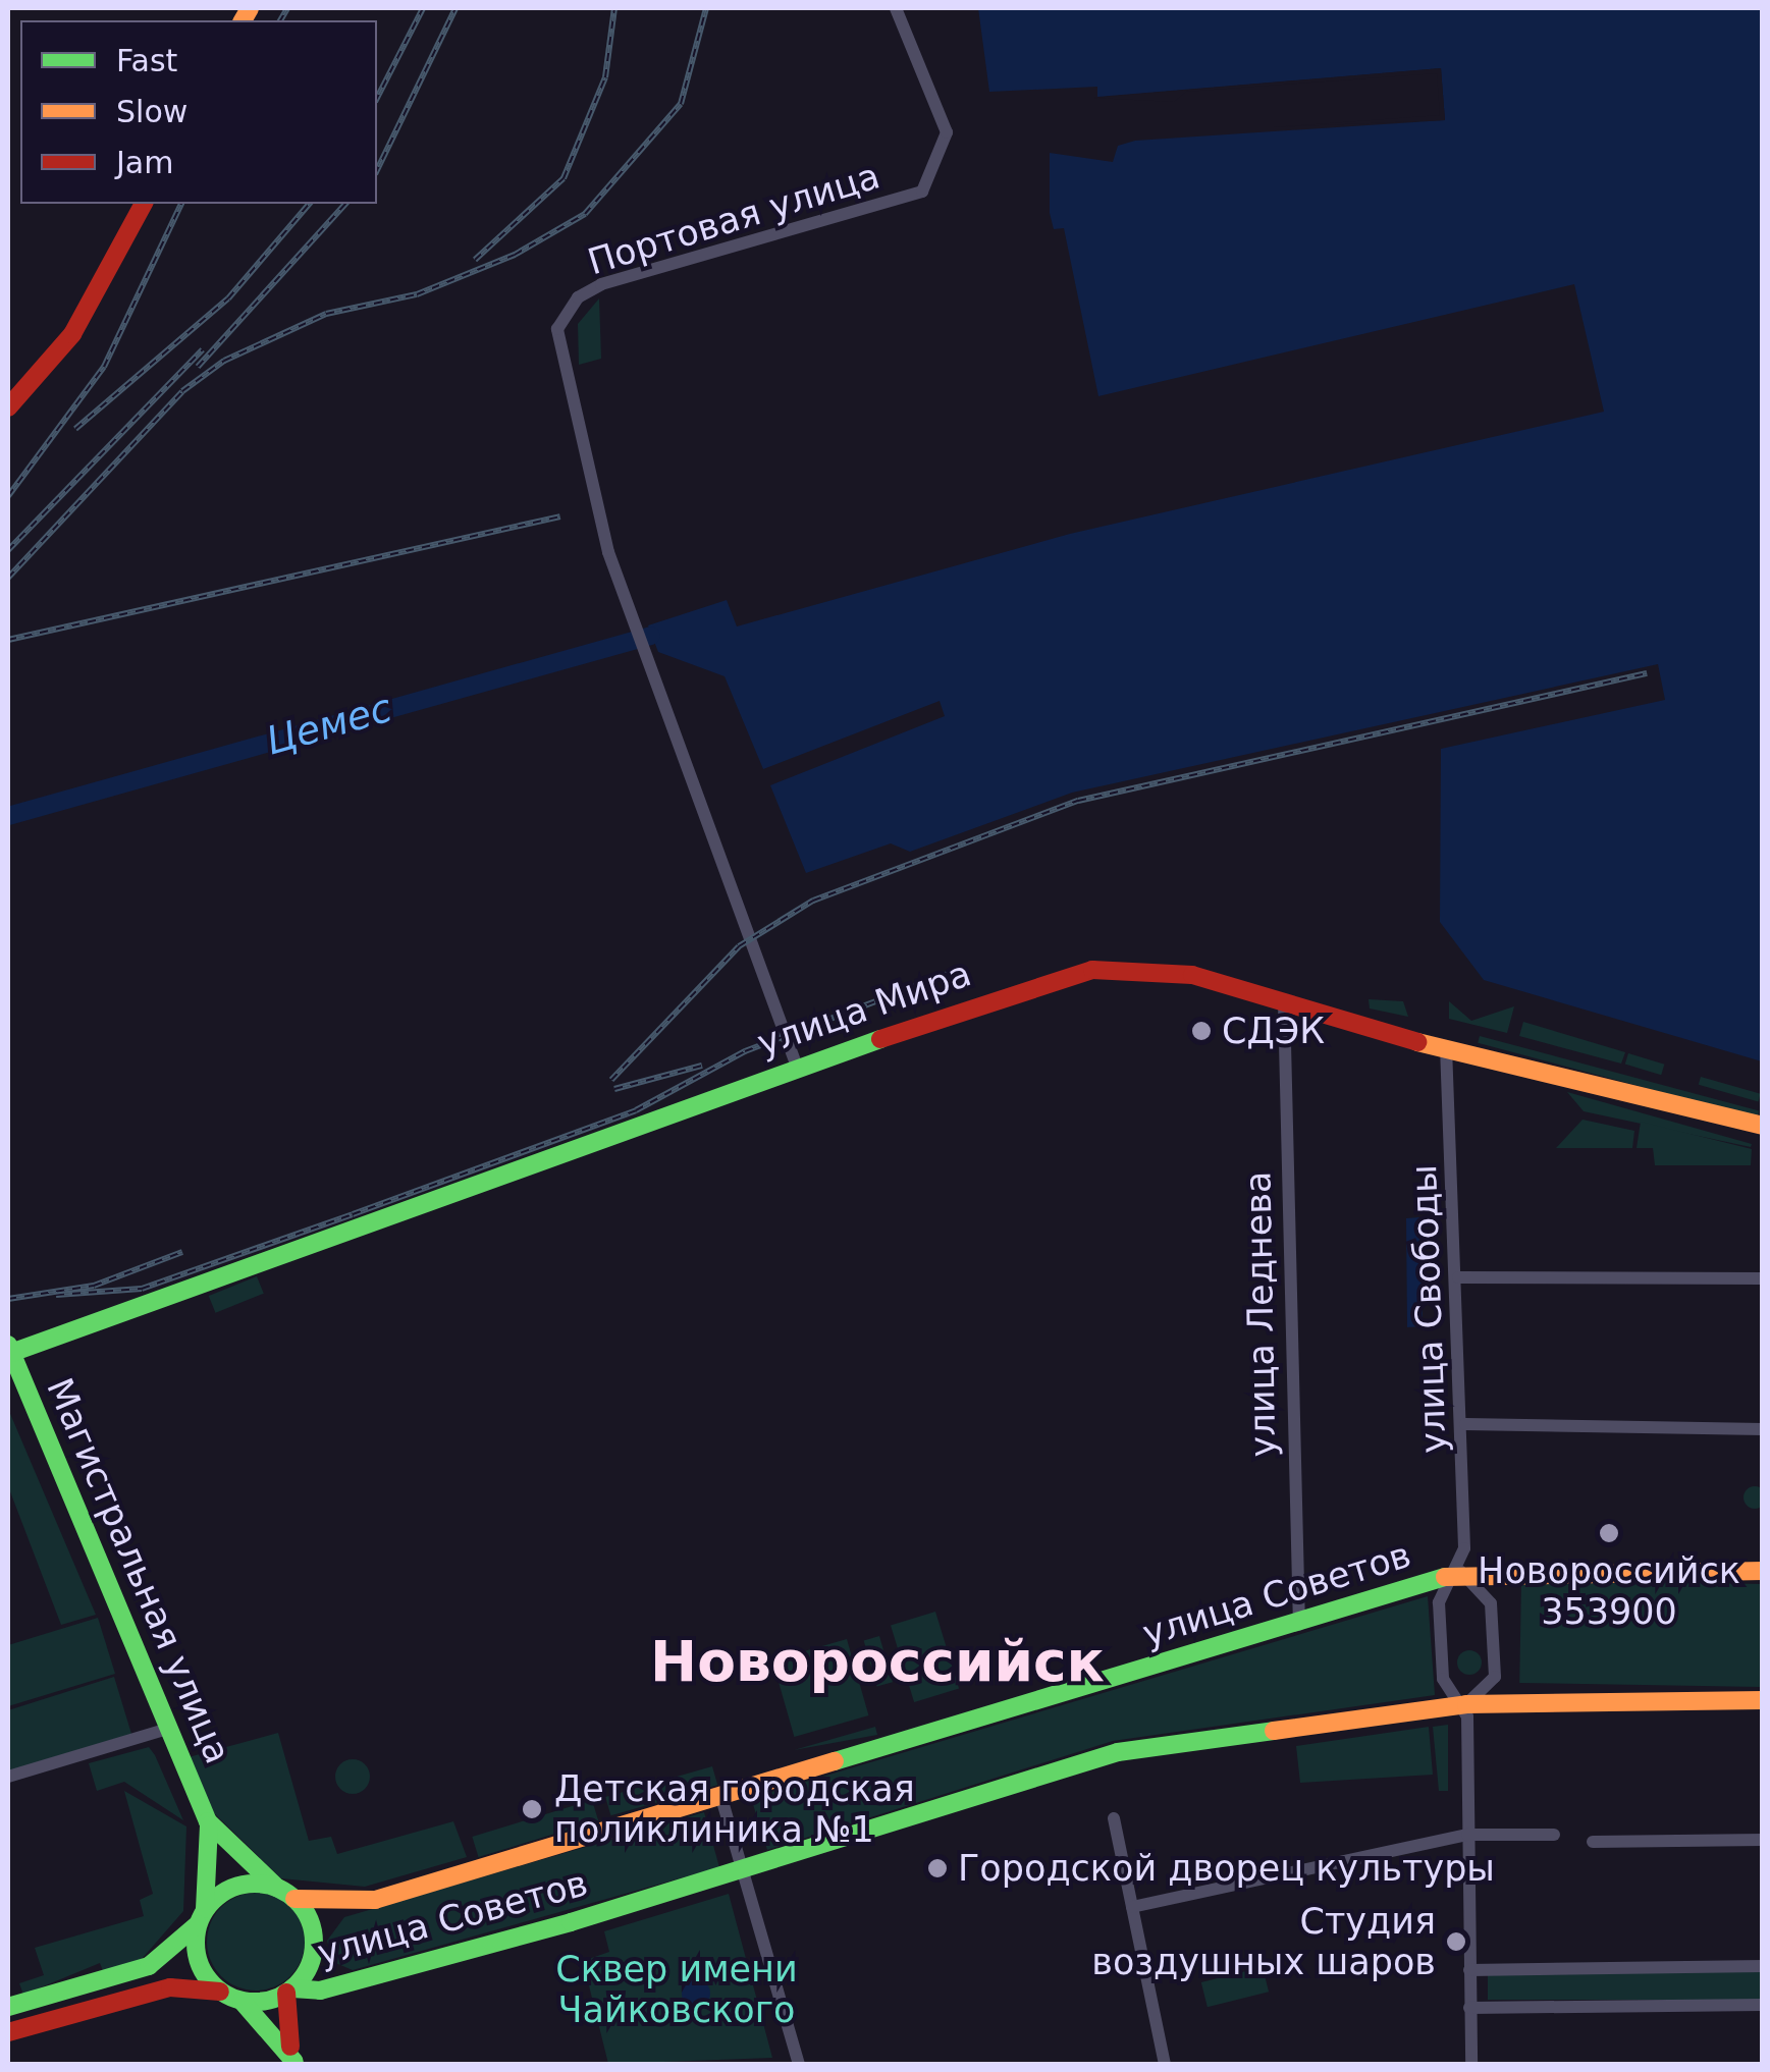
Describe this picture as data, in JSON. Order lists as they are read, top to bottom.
{
  "streets": {
    "main road": ["улица Мира", "Магистральная улица", "улица Советов"],
    "street": ["Портовая улица", "улица Свободы", "улица Леднева"]
  },
  "crossings": [
    ["Портовая улица", "улица Мира"],
    ["улица Мира", "улица Свободы"],
    ["улица Мира", "улица Леднева"],
    ["улица Мира", "Магистральная улица"],
    ["улица Свободы", "улица Советов"],
    ["улица Леднева", "улица Советов"],
    ["Магистральная улица", "улица Советов"]
  ],
  "districts": ["Новороссийск"],
  "water": ["Цемес"],
  "parks": ["Сквер имени Чайковского"],
  "places": [
    "СДЭК",
    "Новороссийск 353900",
    "Детская городская поликлиника №1",
    "Городской дворец культуры",
    "Студия воздушных шаров"
  ],
  "legend": ["Fast", "Slow", "Jam"]
}
